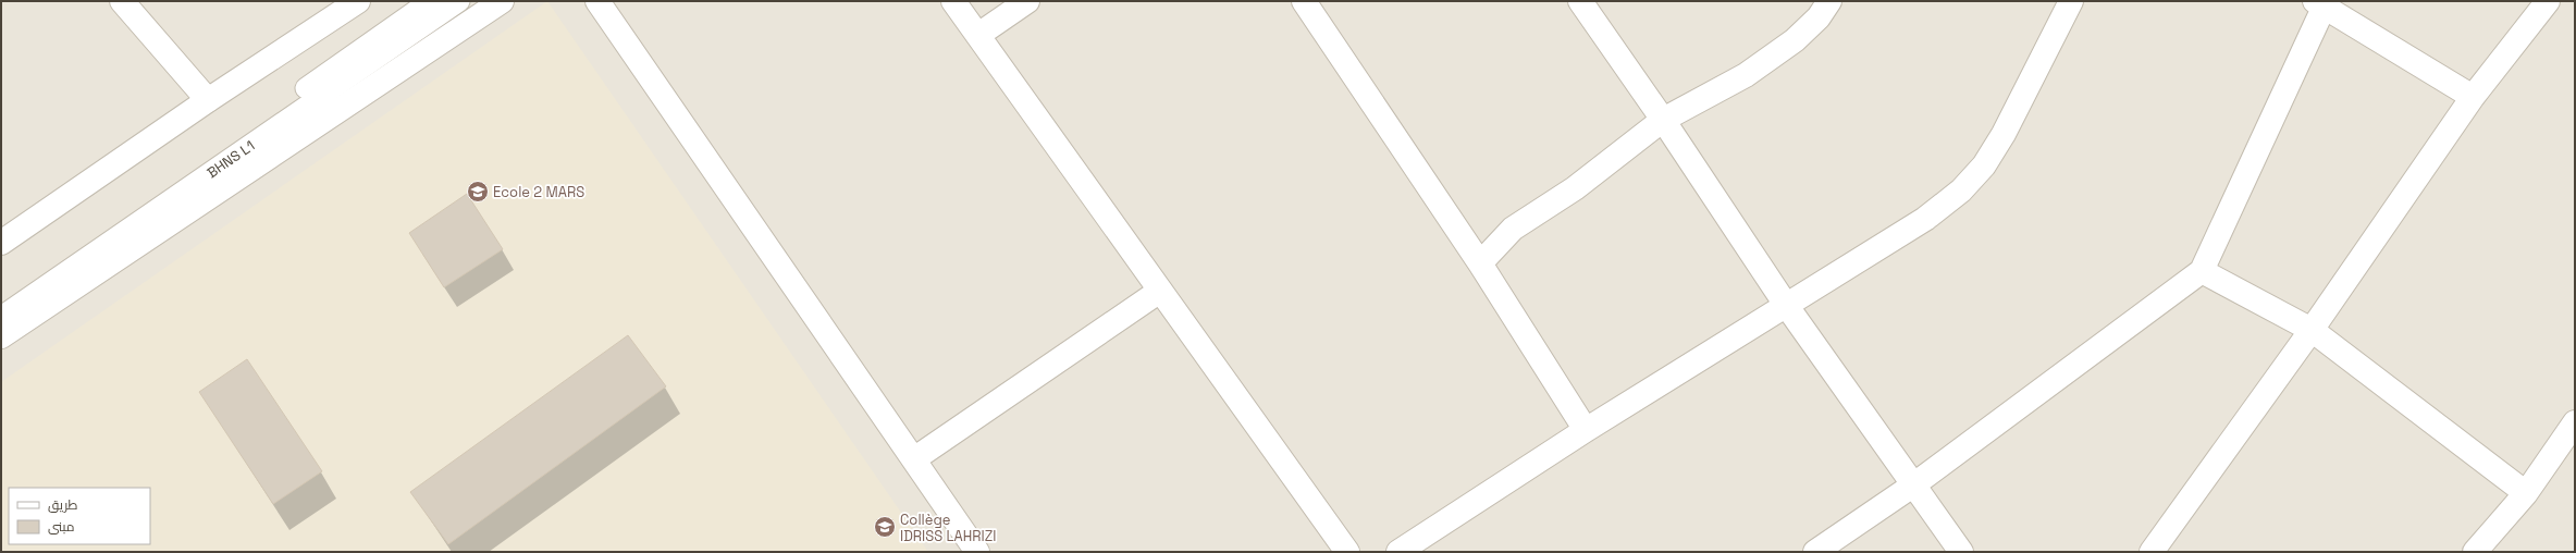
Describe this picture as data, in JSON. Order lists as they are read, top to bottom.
{
  "streets": {
    "lane": ["BHNS L1"]
  },
  "places": {
    "school or university": ["Ecole 2 MARS", "Collège IDRISS LAHRIZI"]
  },
  "legend": ["طريق", "مبنى"]
}
